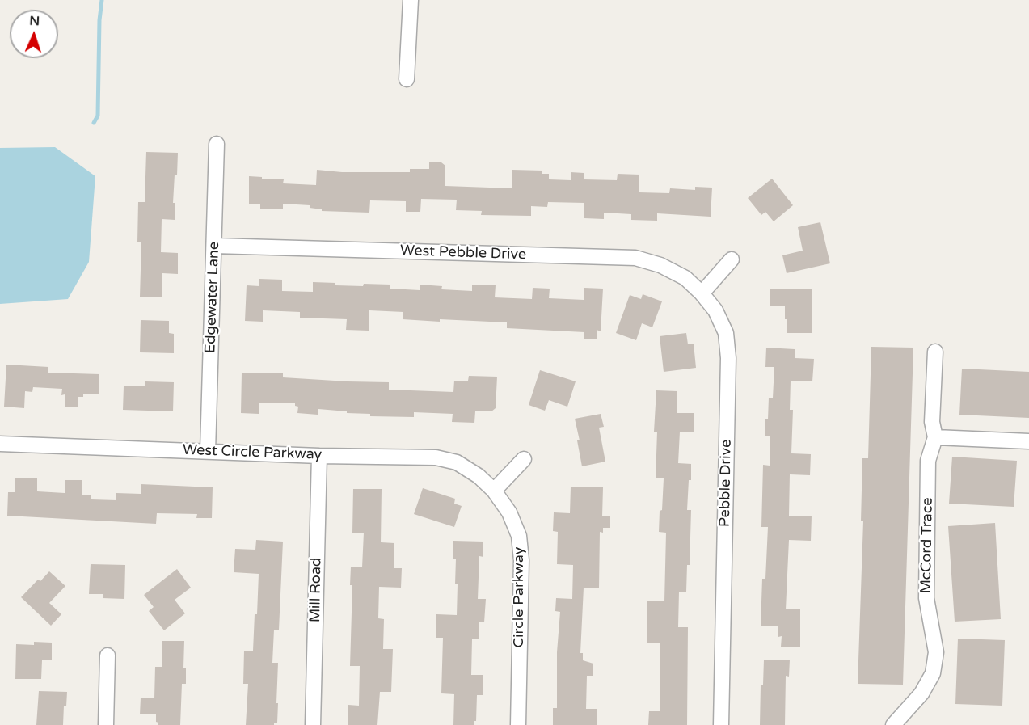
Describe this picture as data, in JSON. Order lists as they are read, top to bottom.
{
  "streets": {
    "street": [
      "West Pebble Drive",
      "Edgewater Lane",
      "West Circle Parkway",
      "Pebble Drive",
      "McCord Trace",
      "Mill Road",
      "Circle Parkway"
    ]
  },
  "crossings": [
    ["West Pebble Drive", "Edgewater Lane"],
    ["West Pebble Drive", "Pebble Drive"],
    ["Edgewater Lane", "West Circle Parkway"],
    ["West Circle Parkway", "Mill Road"],
    ["West Circle Parkway", "Circle Parkway"]
  ],
  "north": "top"
}
